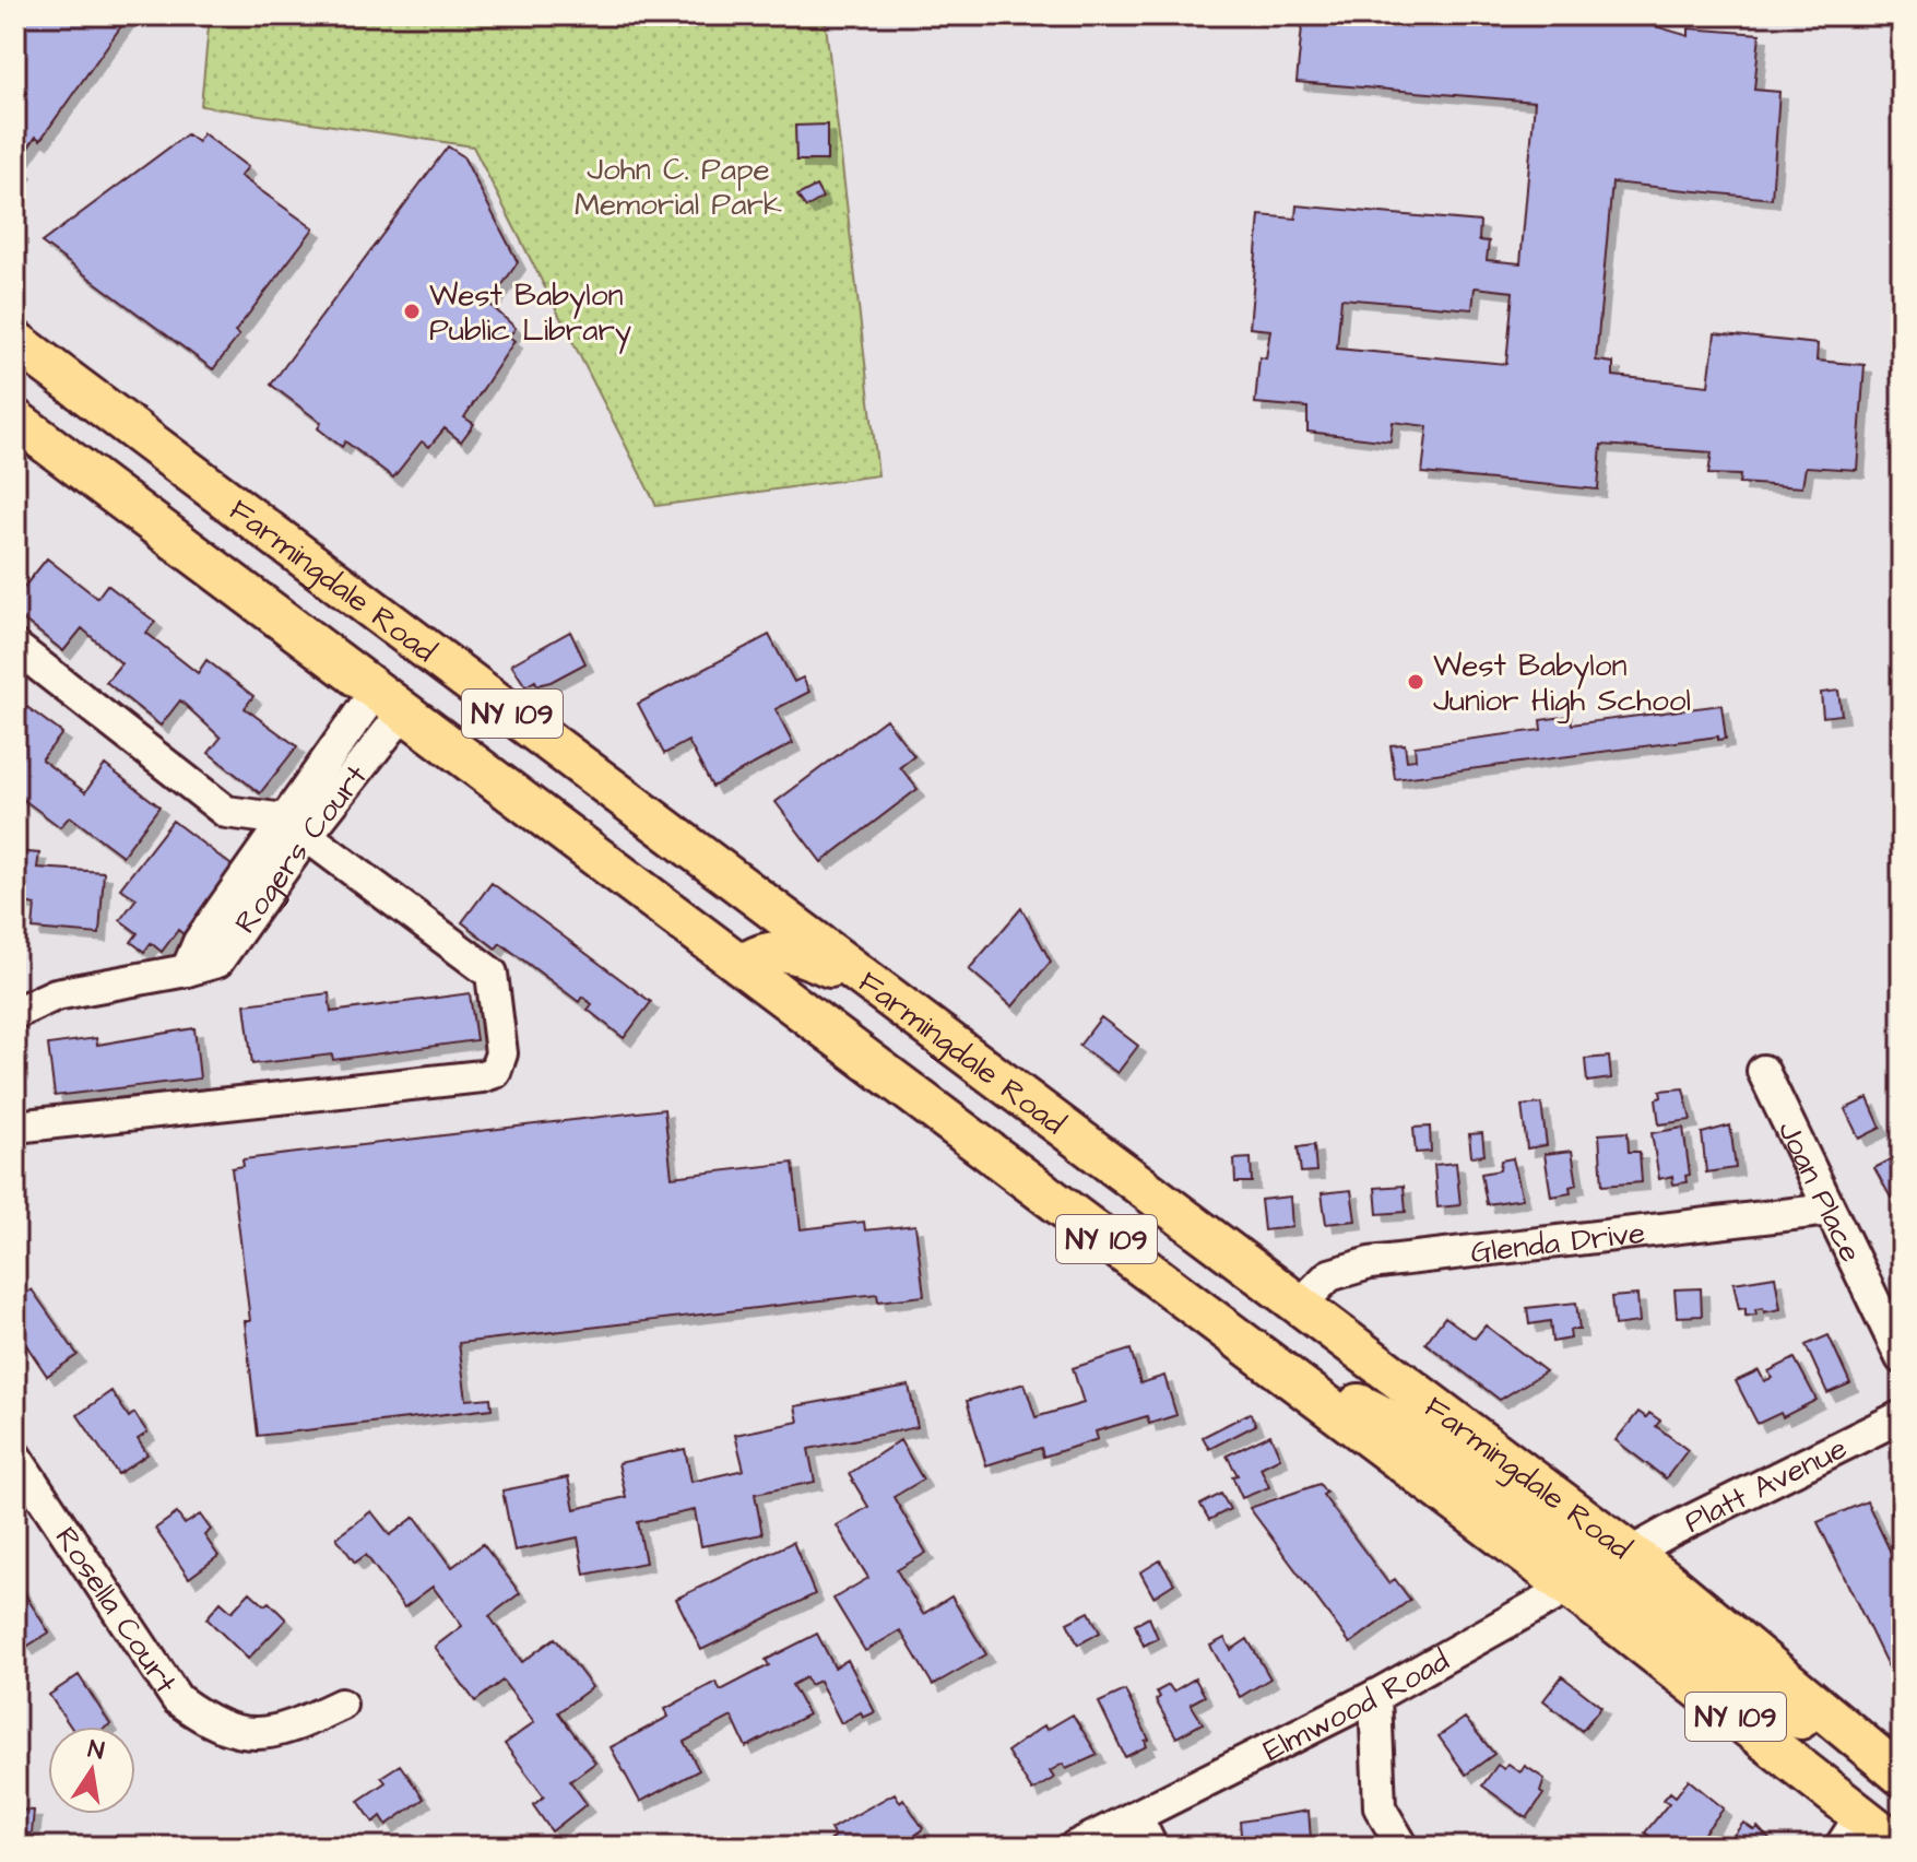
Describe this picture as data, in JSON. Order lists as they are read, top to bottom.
{
  "streets": {
    "main road": ["Farmingdale Road", "NY 109"],
    "street": [
      "Rogers Court",
      "Joan Place",
      "Glenda Drive",
      "Platt Avenue",
      "Rosella Court",
      "Elmwood Road"
    ]
  },
  "crossings": [
    ["Farmingdale Road", "Rogers Court"],
    ["Farmingdale Road", "Glenda Drive"],
    ["Farmingdale Road", "Platt Avenue"],
    ["Farmingdale Road", "Elmwood Road"],
    ["Joan Place", "Glenda Drive"],
    ["Platt Avenue", "Elmwood Road"]
  ],
  "parks": ["John C. Pape Memorial Park"],
  "places": ["West Babylon Public Library", "West Babylon Junior High School"],
  "north": "top"
}
